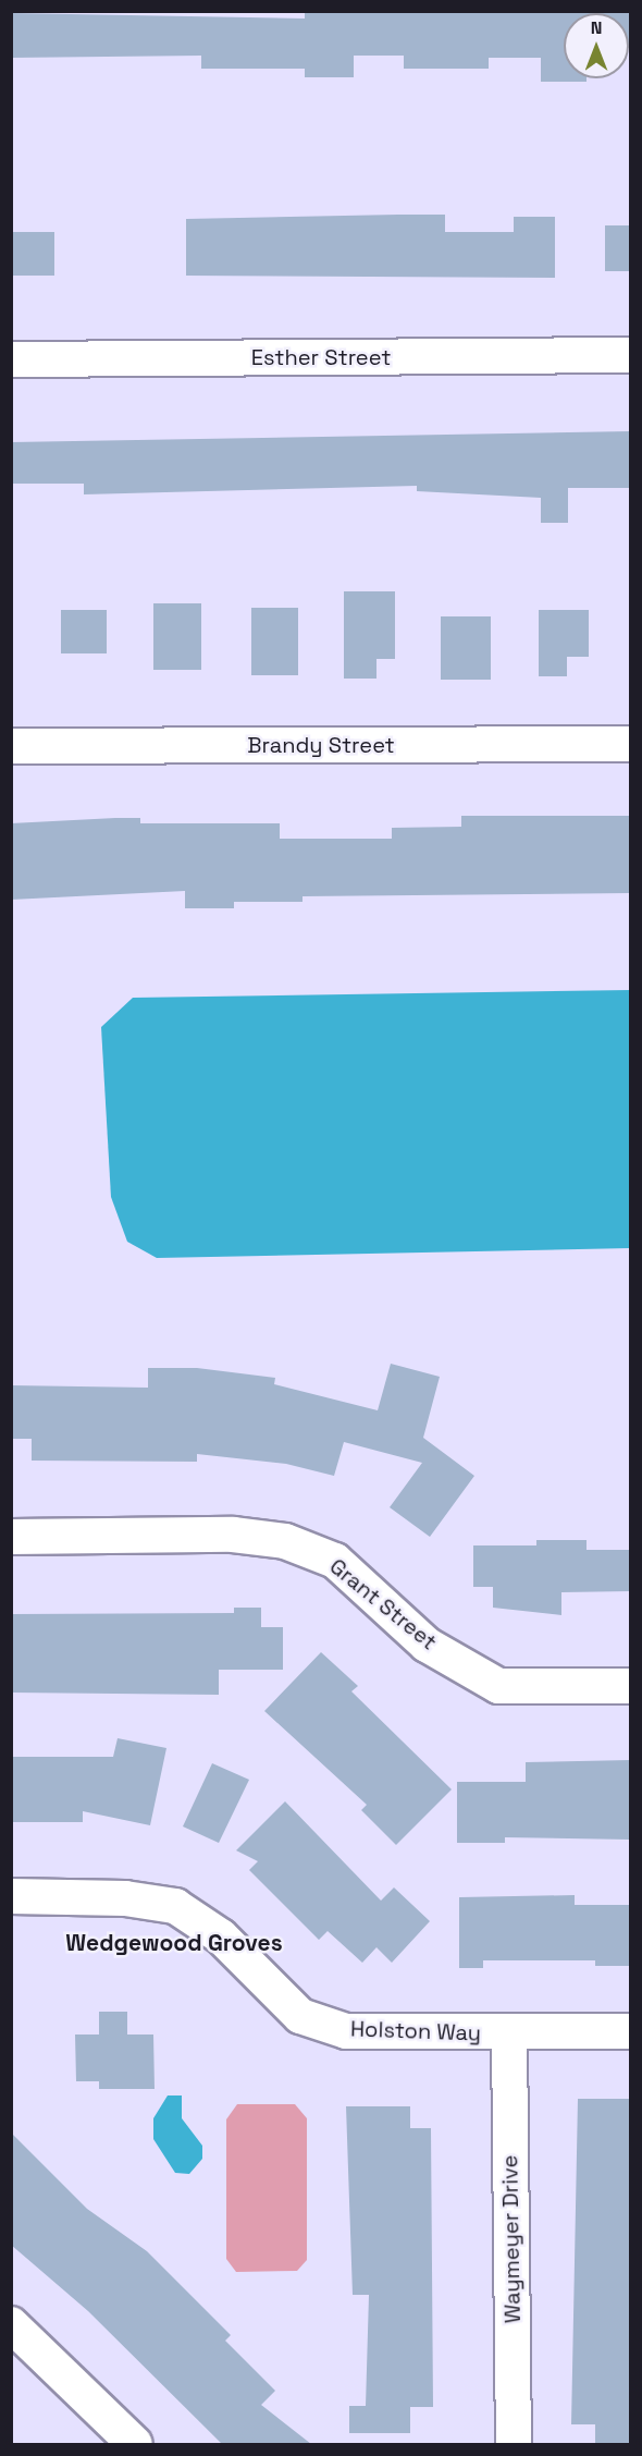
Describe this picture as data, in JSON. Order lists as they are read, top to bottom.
{
  "streets": {
    "street": [
      "Esther Street",
      "Brandy Street",
      "Grant Street",
      "Holston Way",
      "Waymeyer Drive"
    ]
  },
  "crossings": [
    ["Holston Way", "Waymeyer Drive"]
  ],
  "districts": ["Wedgewood Groves"],
  "north": "top"
}
